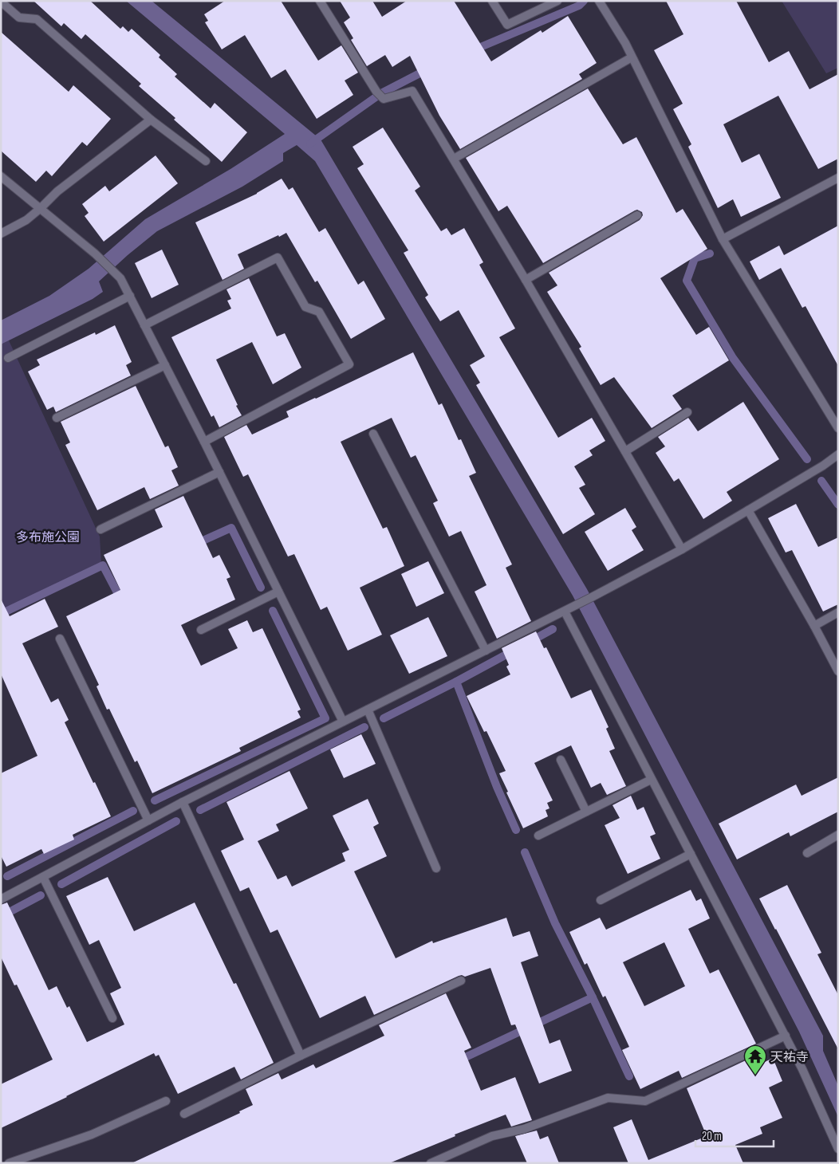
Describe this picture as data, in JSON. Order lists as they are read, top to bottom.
{
  "parks": ["多布施公園"],
  "places": {
    "temple": ["天祐寺"]
  },
  "scale_bar": "20 m"
}
